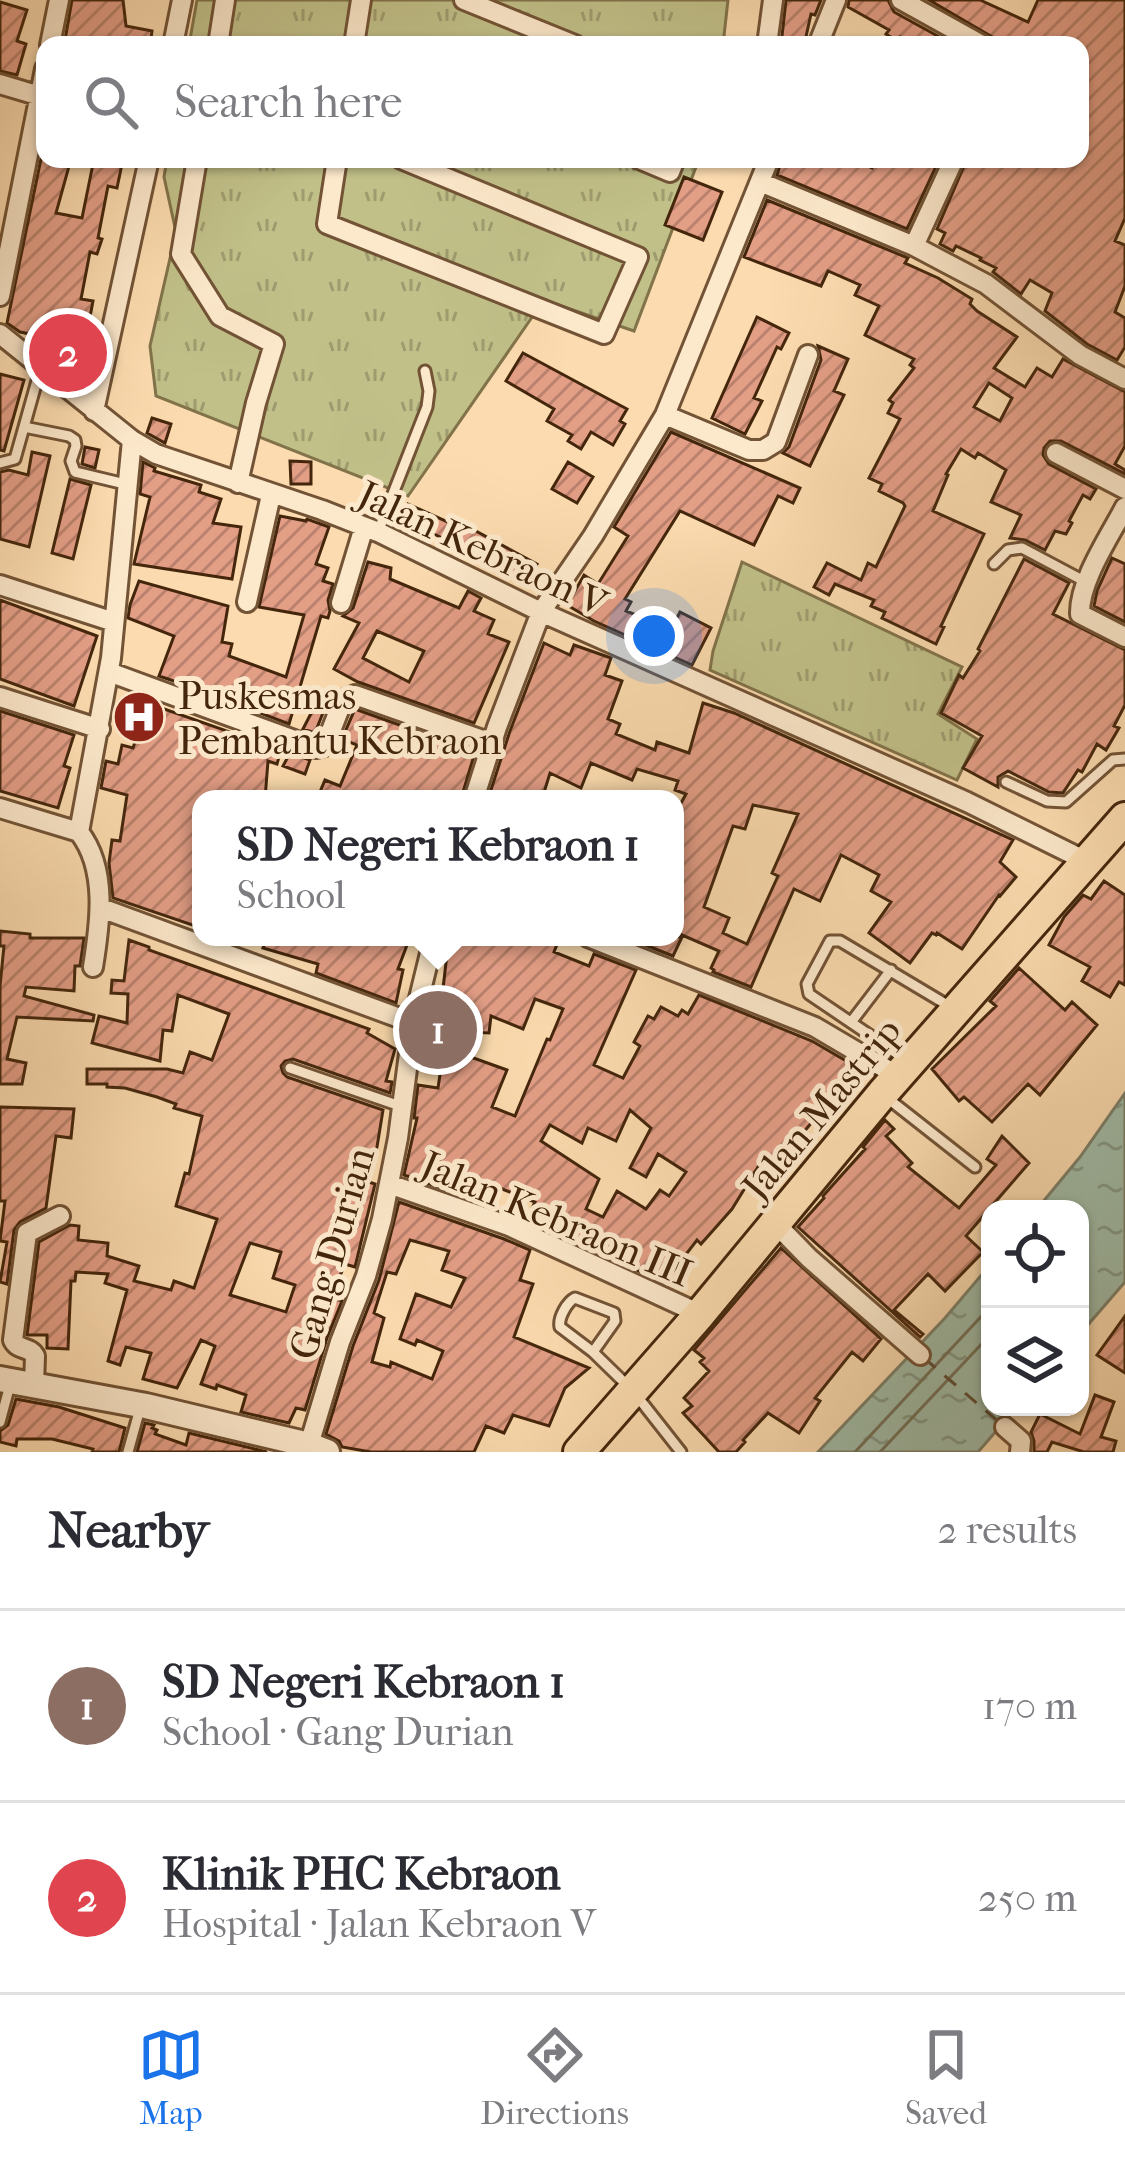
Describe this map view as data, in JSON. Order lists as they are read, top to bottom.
{
  "streets": {
    "main road": ["Jalan Mastrip"],
    "street": ["Jalan Kebraon V", "Jalan Kebraon III", "Gang Durian"]
  },
  "crossings": [
    ["Jalan Kebraon V", "Jalan Mastrip"],
    ["Jalan Mastrip", "Jalan Kebraon III"],
    ["Jalan Kebraon III", "Gang Durian"]
  ],
  "places": {
    "hospital": ["Puskesmas Pembantu Kebraon"]
  },
  "page": {
    "search": "Search here",
    "pins": ["2", "1"],
    "popup": ["SD Negeri Kebraon 1", "School"],
    "heading": ["Nearby", "2 results"],
    "list": [
      {
        "mark": "1",
        "name": "SD Negeri Kebraon 1",
        "note": "School · Gang Durian",
        "value": "170 m"
      },
      {
        "mark": "2",
        "name": "Klinik PHC Kebraon",
        "note": "Hospital · Jalan Kebraon V",
        "value": "250 m"
      }
    ],
    "nav": ["Map", "Directions", "Saved"]
  }
}
